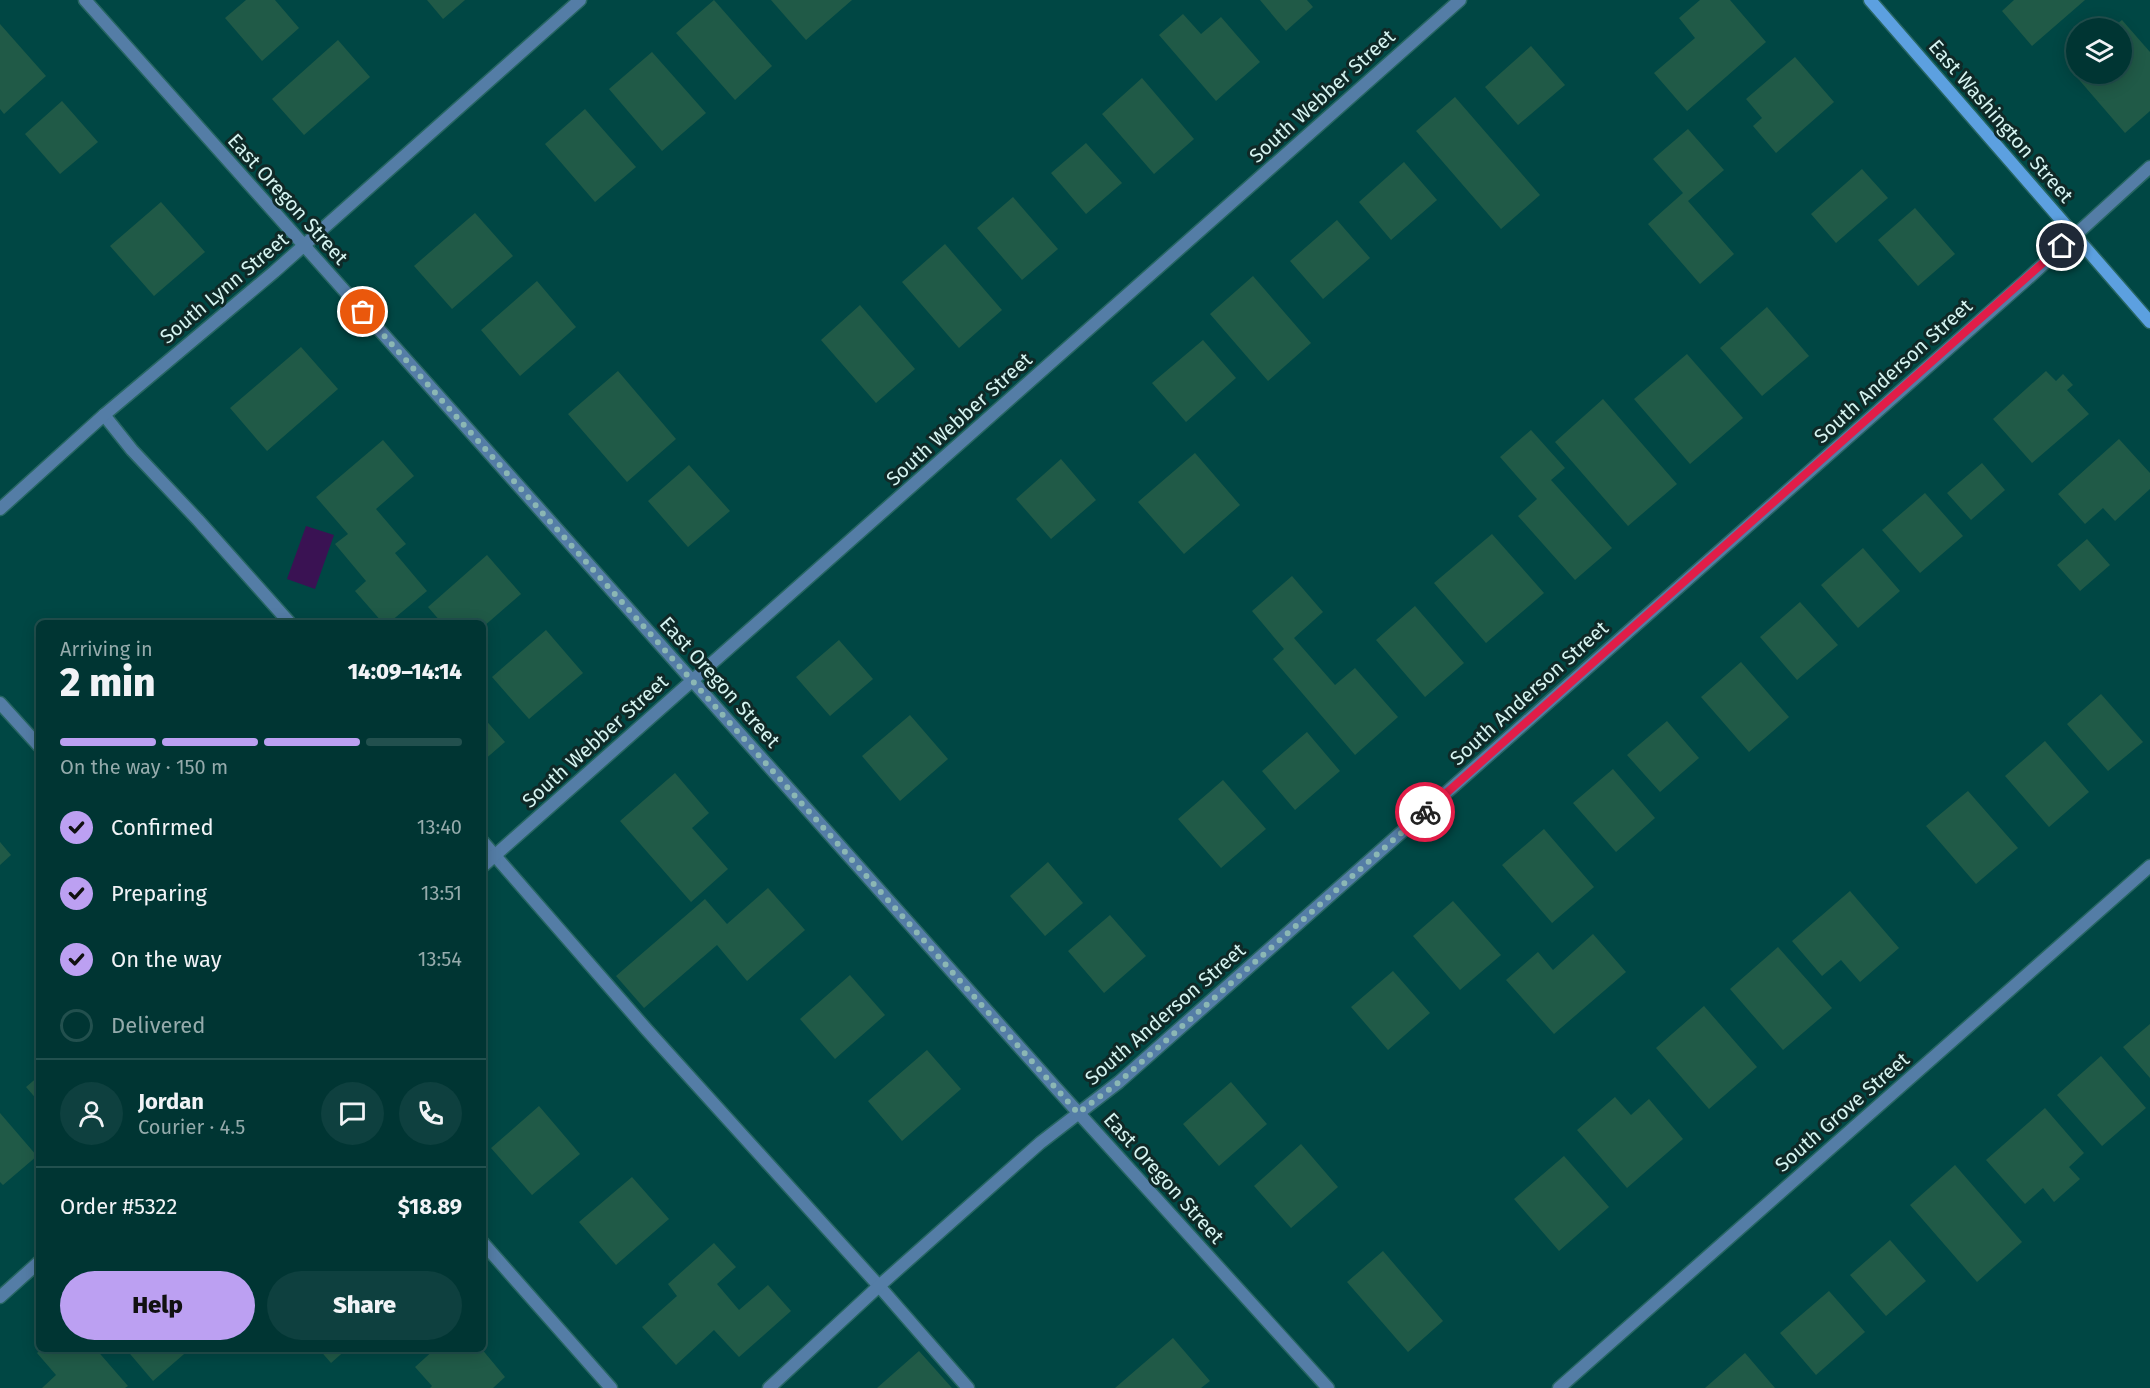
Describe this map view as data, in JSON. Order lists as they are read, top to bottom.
{
  "streets": {
    "main road": ["East Washington Street"],
    "street": [
      "South Webber Street",
      "East Oregon Street",
      "South Lynn Street",
      "South Anderson Street",
      "South Grove Street"
    ]
  },
  "crossings": [
    ["South Webber Street", "East Oregon Street"],
    ["East Washington Street", "South Anderson Street"],
    ["East Oregon Street", "South Lynn Street"],
    ["East Oregon Street", "South Anderson Street"]
  ],
  "page": {
    "heading": ["2 min", "Arriving in", "14:09–14:14"],
    "panel": [
      "Jordan",
      "Courier · 4.5",
      "Order #5322",
      "$18.89"
    ],
    "bar": "On the way · 150 m",
    "list": [
      ["Confirmed", "13:40"],
      ["Preparing", "13:51"],
      ["On the way", "13:54"],
      "Delivered"
    ],
    "buttons": ["Help", "Share"]
  }
}
